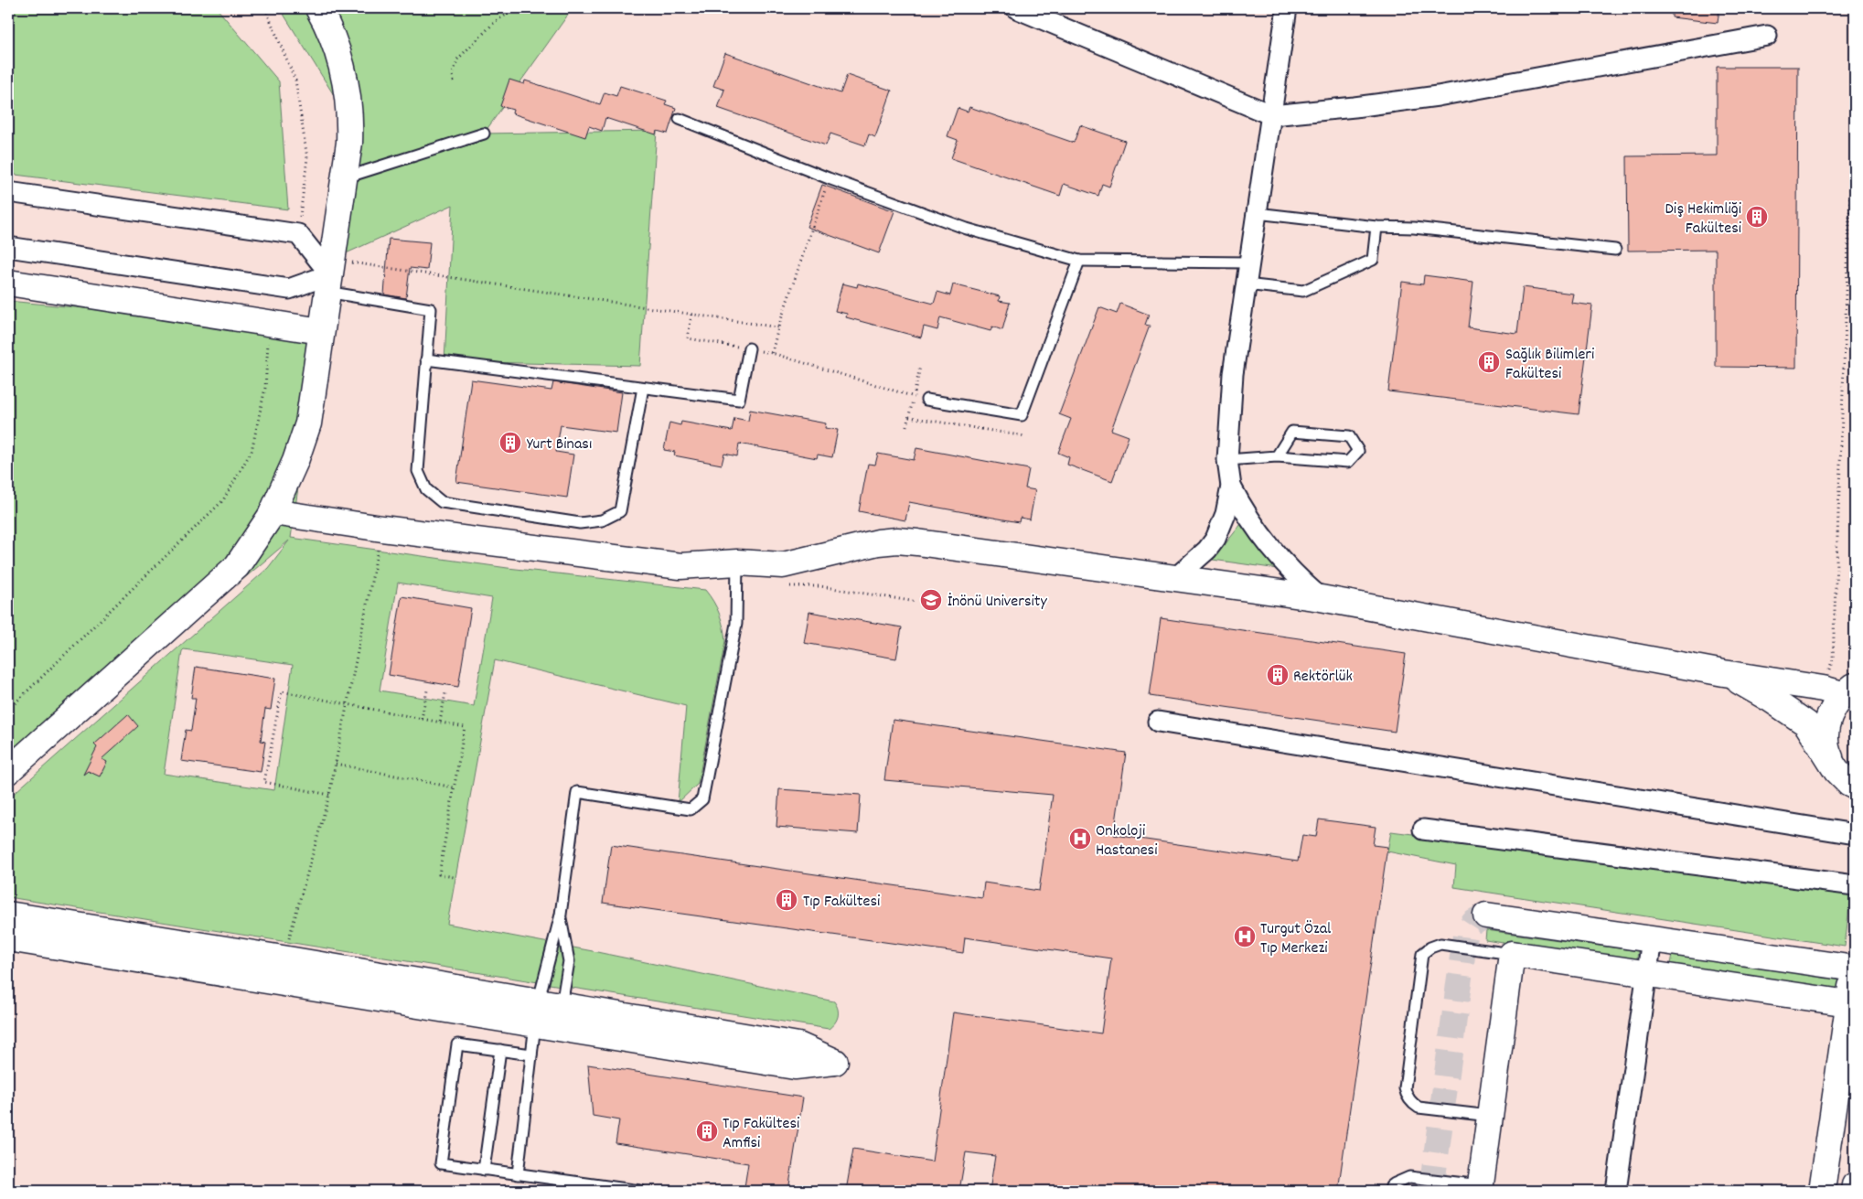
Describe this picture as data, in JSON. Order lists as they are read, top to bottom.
{
  "places": {
    "building": [
      "Diş Hekimliği Fakültesi",
      "Sağlık Bilimleri Fakültesi",
      "Yurt Binası",
      "Rektörlük",
      "Tıp Fakültesi",
      "Tıp Fakültesi Amfisi"
    ],
    "school or university": ["İnönü University"],
    "hospital": ["Onkoloji Hastanesi", "Turgut Özal Tıp Merkezi"]
  }
}
